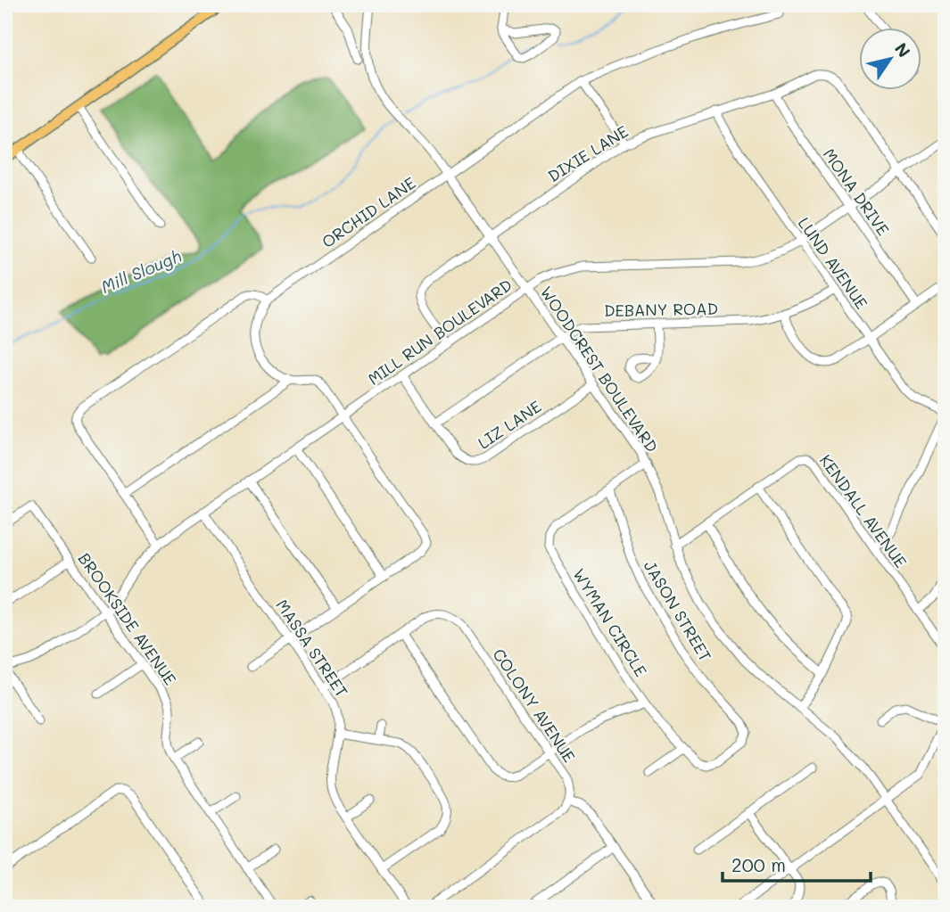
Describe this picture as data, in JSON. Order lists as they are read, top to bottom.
{
  "streets": {
    "street": [
      "DIXIE LANE",
      "MONA DRIVE",
      "ORCHID LANE",
      "LUND AVENUE",
      "DEBANY ROAD",
      "MILL RUN BOULEVARD",
      "WOODCREST BOULEVARD",
      "LIZ LANE",
      "KENDALL AVENUE",
      "JASON STREET",
      "BROOKSIDE AVENUE",
      "WYMAN CIRCLE",
      "MASSA STREET",
      "COLONY AVENUE"
    ]
  },
  "crossings": [
    ["DIXIE LANE", "MONA DRIVE"],
    ["DIXIE LANE", "LUND AVENUE"],
    ["DIXIE LANE", "MILL RUN BOULEVARD"],
    ["DIXIE LANE", "WOODCREST BOULEVARD"],
    ["MONA DRIVE", "MILL RUN BOULEVARD"],
    ["ORCHID LANE", "WOODCREST BOULEVARD"],
    ["LUND AVENUE", "DEBANY ROAD"],
    ["LUND AVENUE", "MILL RUN BOULEVARD"],
    ["DEBANY ROAD", "WOODCREST BOULEVARD"],
    ["DEBANY ROAD", "LIZ LANE"],
    ["MILL RUN BOULEVARD", "WOODCREST BOULEVARD"],
    ["MILL RUN BOULEVARD", "LIZ LANE"],
    ["MILL RUN BOULEVARD", "BROOKSIDE AVENUE"],
    ["MILL RUN BOULEVARD", "MASSA STREET"],
    ["WOODCREST BOULEVARD", "LIZ LANE"],
    ["WOODCREST BOULEVARD", "KENDALL AVENUE"],
    ["WOODCREST BOULEVARD", "WYMAN CIRCLE"],
    ["JASON STREET", "WYMAN CIRCLE"]
  ],
  "water": ["Mill Slough"],
  "scale_bar": "200 m",
  "north": "top right"
}
